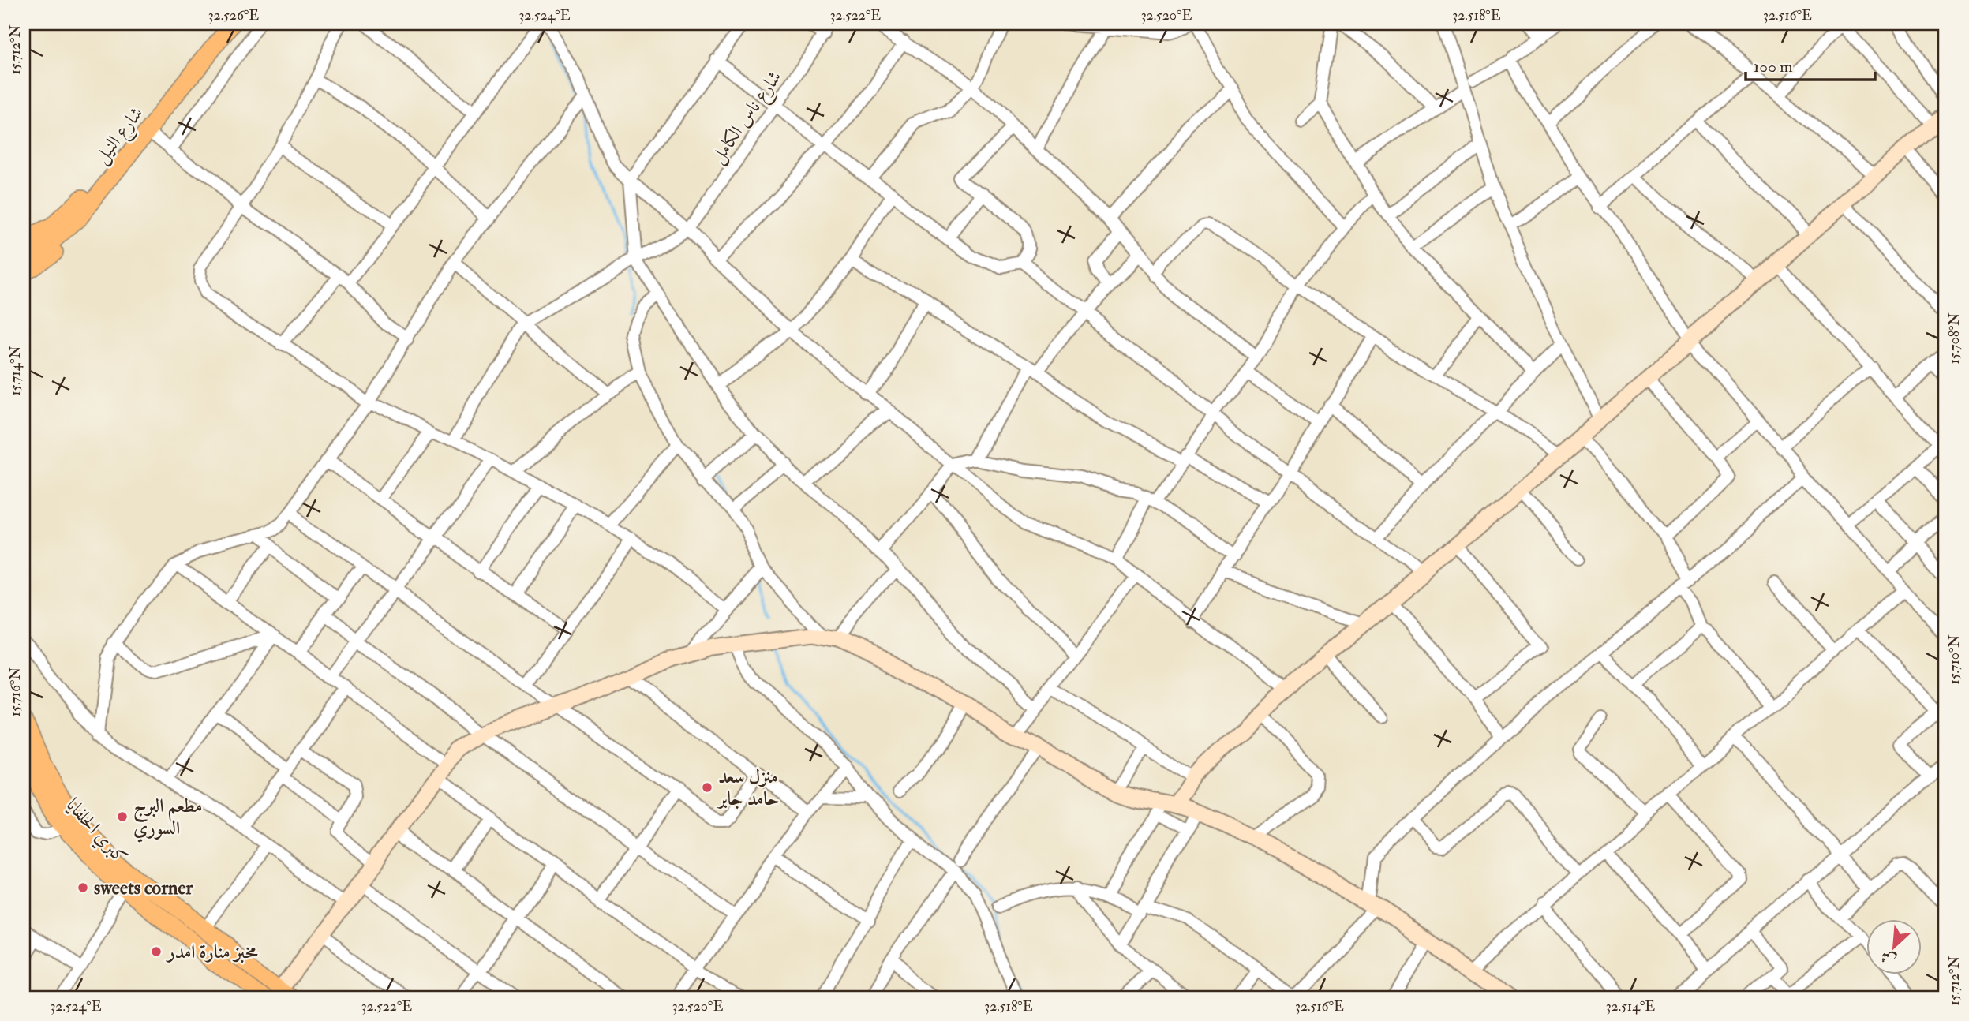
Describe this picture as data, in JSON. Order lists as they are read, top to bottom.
{
  "streets": {
    "main road": ["شارع النيل", "كبري الحلفايا"],
    "street": ["شارع ناس الكامل"]
  },
  "places": [
    "منزل سعد حامد جابر",
    "مطعم البرج السوري",
    "sweets corner",
    "مخبز منارة امدر"
  ],
  "scale_bar": "100 m",
  "north": "bottom left",
  "coordinates": [
    "32.526°E",
    "32.524°E",
    "32.522°E",
    "32.520°E",
    "32.518°E",
    "32.516°E",
    "15.712°N",
    "15.708°N",
    "15.714°N",
    "15.710°N",
    "15.716°N",
    "32.514°E"
  ]
}
